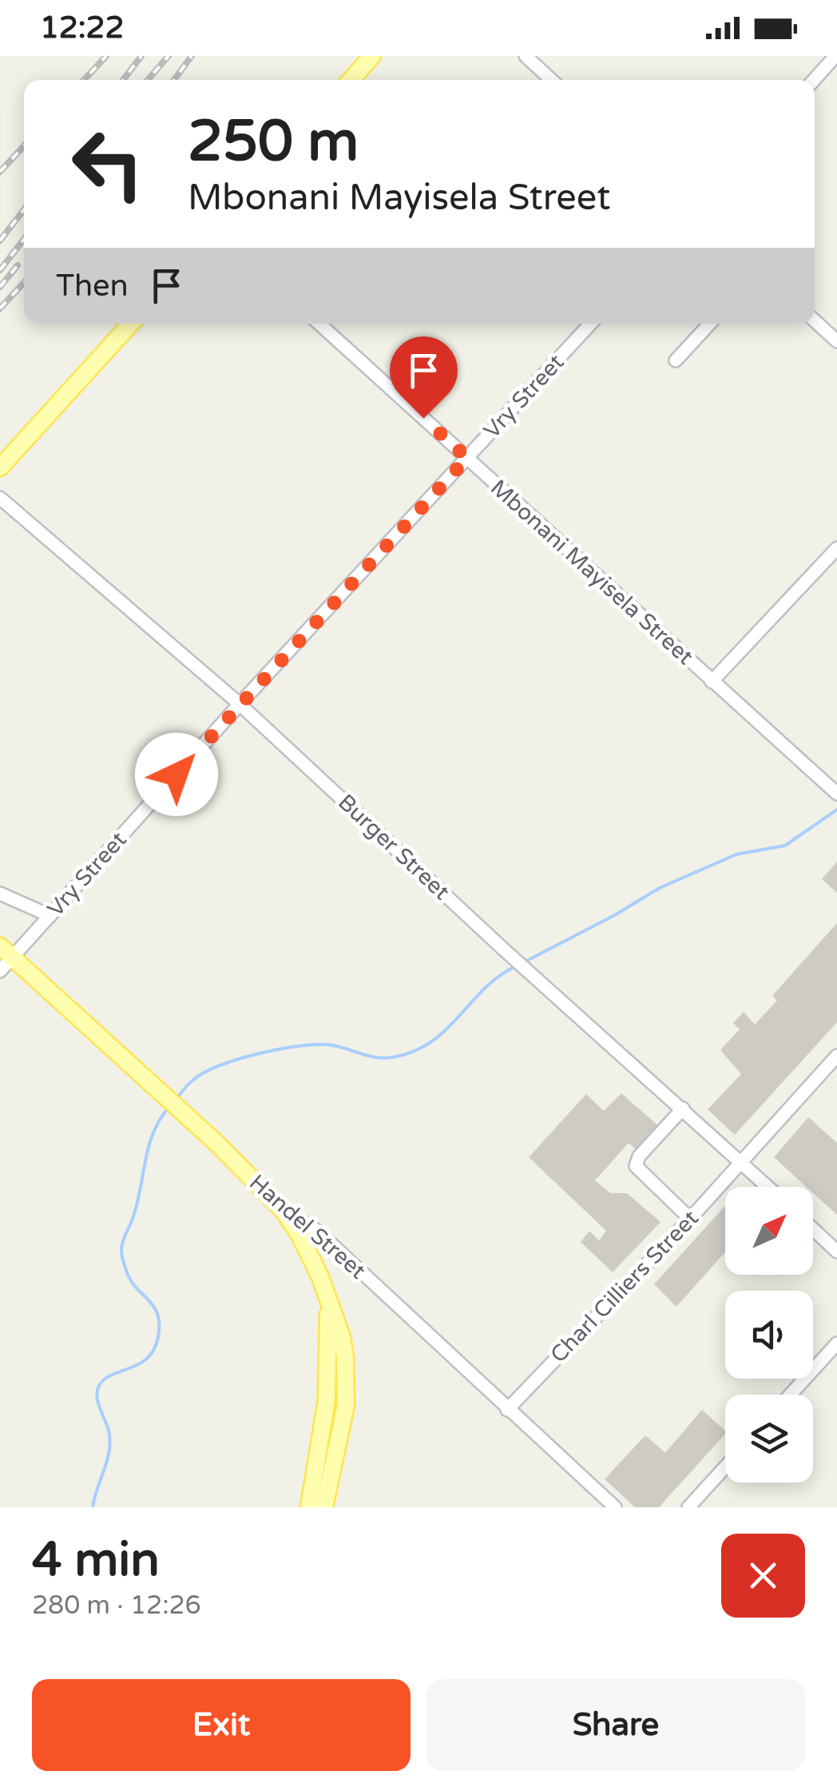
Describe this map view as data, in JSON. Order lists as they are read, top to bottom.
{
  "streets": {
    "main road": ["Handel Street"],
    "street": [
      "Vry Street",
      "Mbonani Mayisela Street",
      "Burger Street",
      "Charl Cilliers Street"
    ]
  },
  "crossings": [
    ["Vry Street", "Mbonani Mayisela Street"],
    ["Vry Street", "Burger Street"],
    ["Vry Street", "Handel Street"],
    ["Burger Street", "Charl Cilliers Street"],
    ["Handel Street", "Charl Cilliers Street"]
  ],
  "north": "top right",
  "page": {
    "status": "12:22",
    "turn": ["250 m", "Mbonani Mayisela Street"],
    "then": "Then",
    "heading": ["4 min", "280 m · 12:26"],
    "buttons": ["Exit", "Share"]
  }
}
